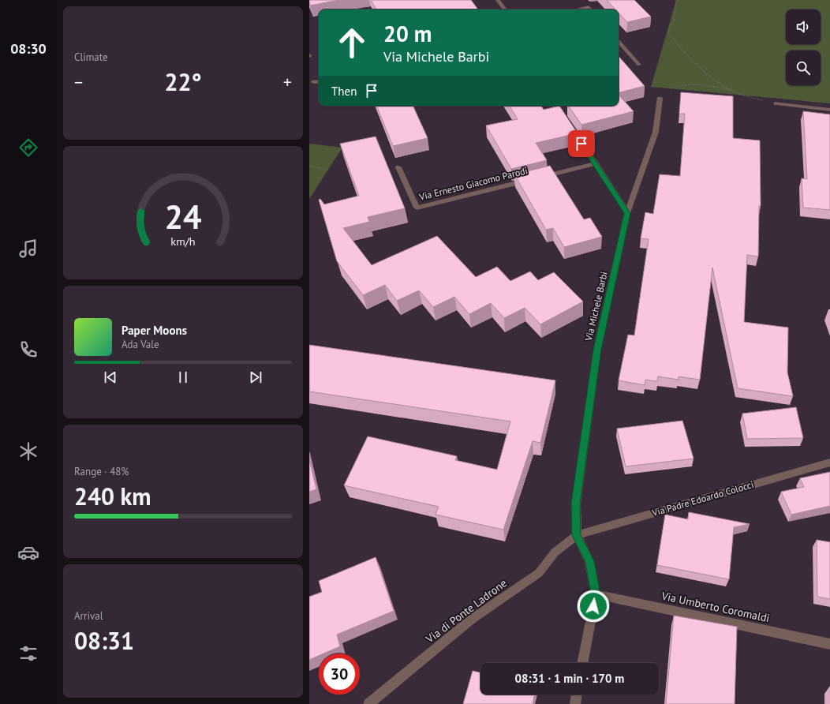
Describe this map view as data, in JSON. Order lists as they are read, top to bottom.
{
  "streets": {
    "street": [
      "Via Ernesto Giacomo Parodi",
      "Via Michele Barbi",
      "Via Padre Edoardo Colocci",
      "Via Umberto Coromaldi",
      "Via di Ponte Ladrone"
    ]
  },
  "crossings": [
    ["Via Michele Barbi", "Via Padre Edoardo Colocci"],
    ["Via Michele Barbi", "Via di Ponte Ladrone"],
    ["Via Padre Edoardo Colocci", "Via di Ponte Ladrone"]
  ],
  "page": {
    "tabs": "08:30",
    "tile": [
      "Climate",
      ["Range · 48%", "240 km"],
      ["Arrival", "08:31"]
    ],
    "turn": ["20 m", "Via Michele Barbi"],
    "heat": ["−", "22°", "+"],
    "then": "Then",
    "song": ["Paper Moons", "Ada Vale"],
    "limit": "30",
    "trip": "08:31 · 1 min · 170 m",
    "gauge": ["24", "km/h"]
  }
}
